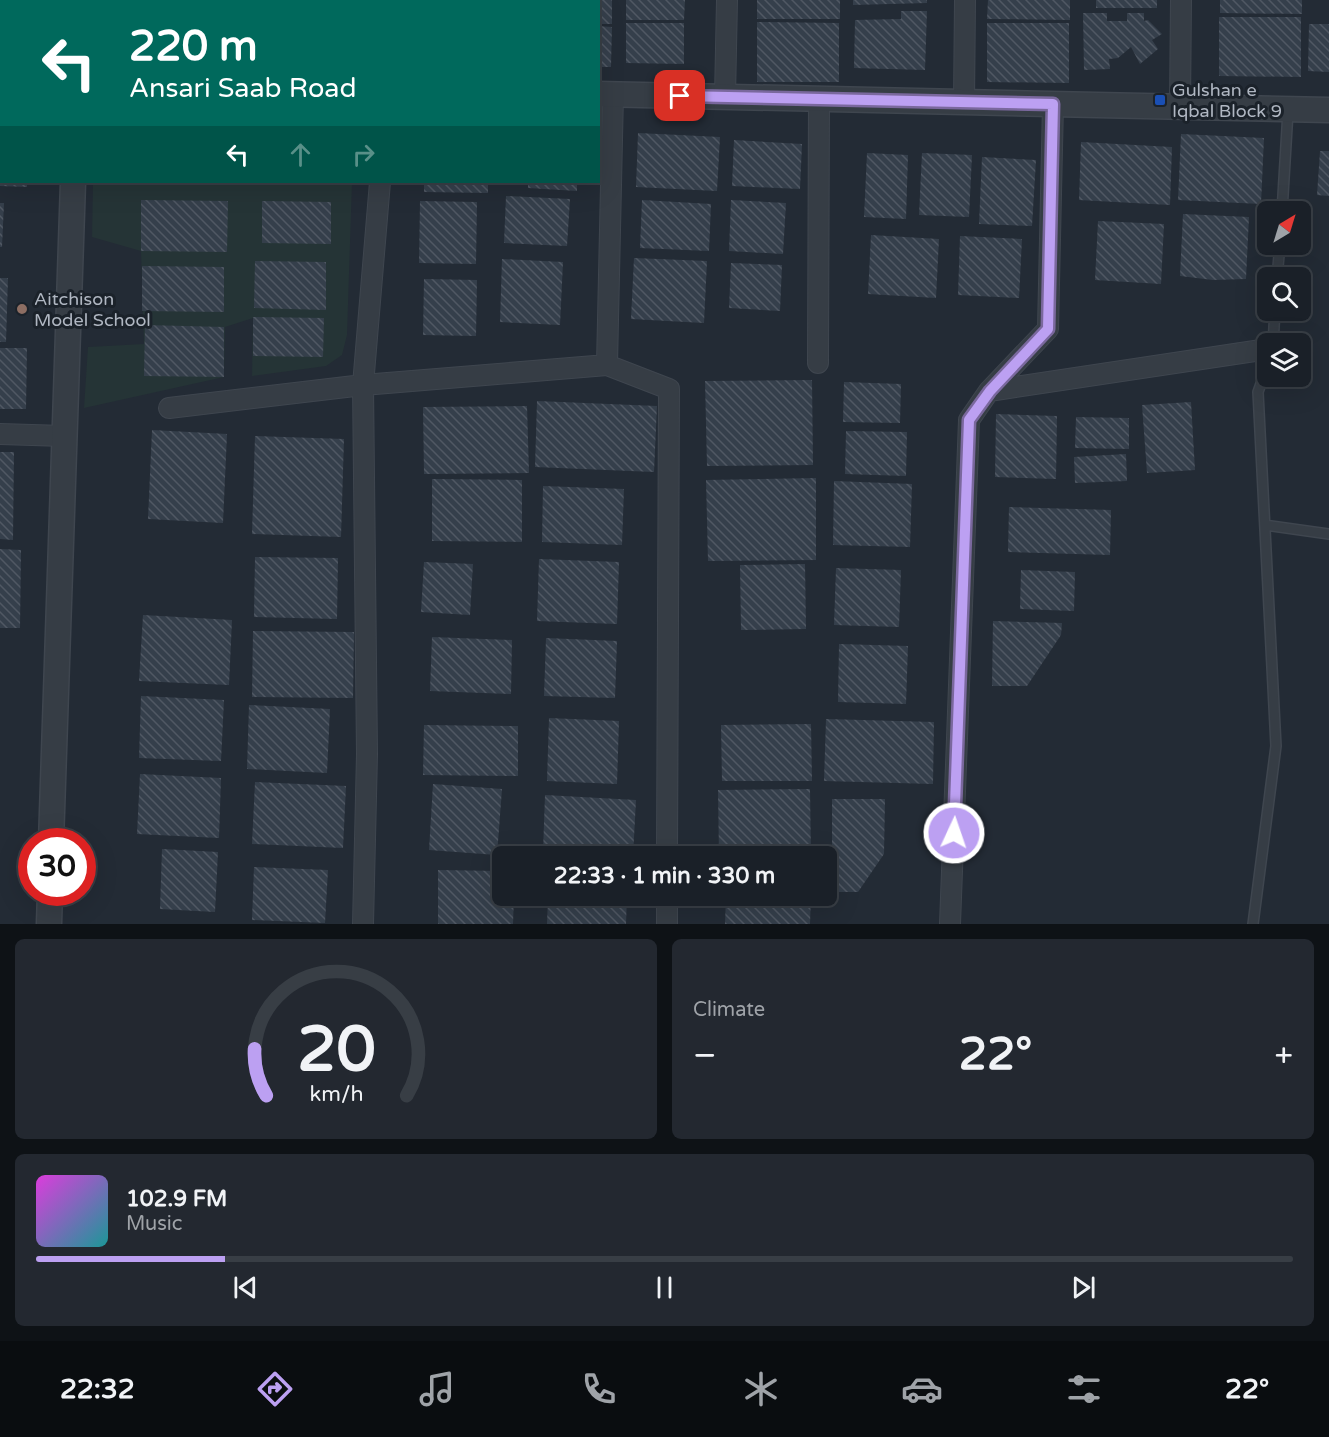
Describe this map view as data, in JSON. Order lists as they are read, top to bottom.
{
  "places": {
    "transit": ["Gulshan e Iqbal Block 9"],
    "other": ["Aitchison Model School"]
  },
  "north": "top right",
  "page": {
    "turn": ["220 m", "Ansari Saab Road"],
    "limit": "30",
    "trip": "22:33 · 1 min · 330 m",
    "tile": "Climate",
    "heat": ["−", "22°", "+"],
    "song": ["102.9 FM", "Music"],
    "tabs": ["22:32", "22°"],
    "gauge": ["20", "km/h"]
  }
}
